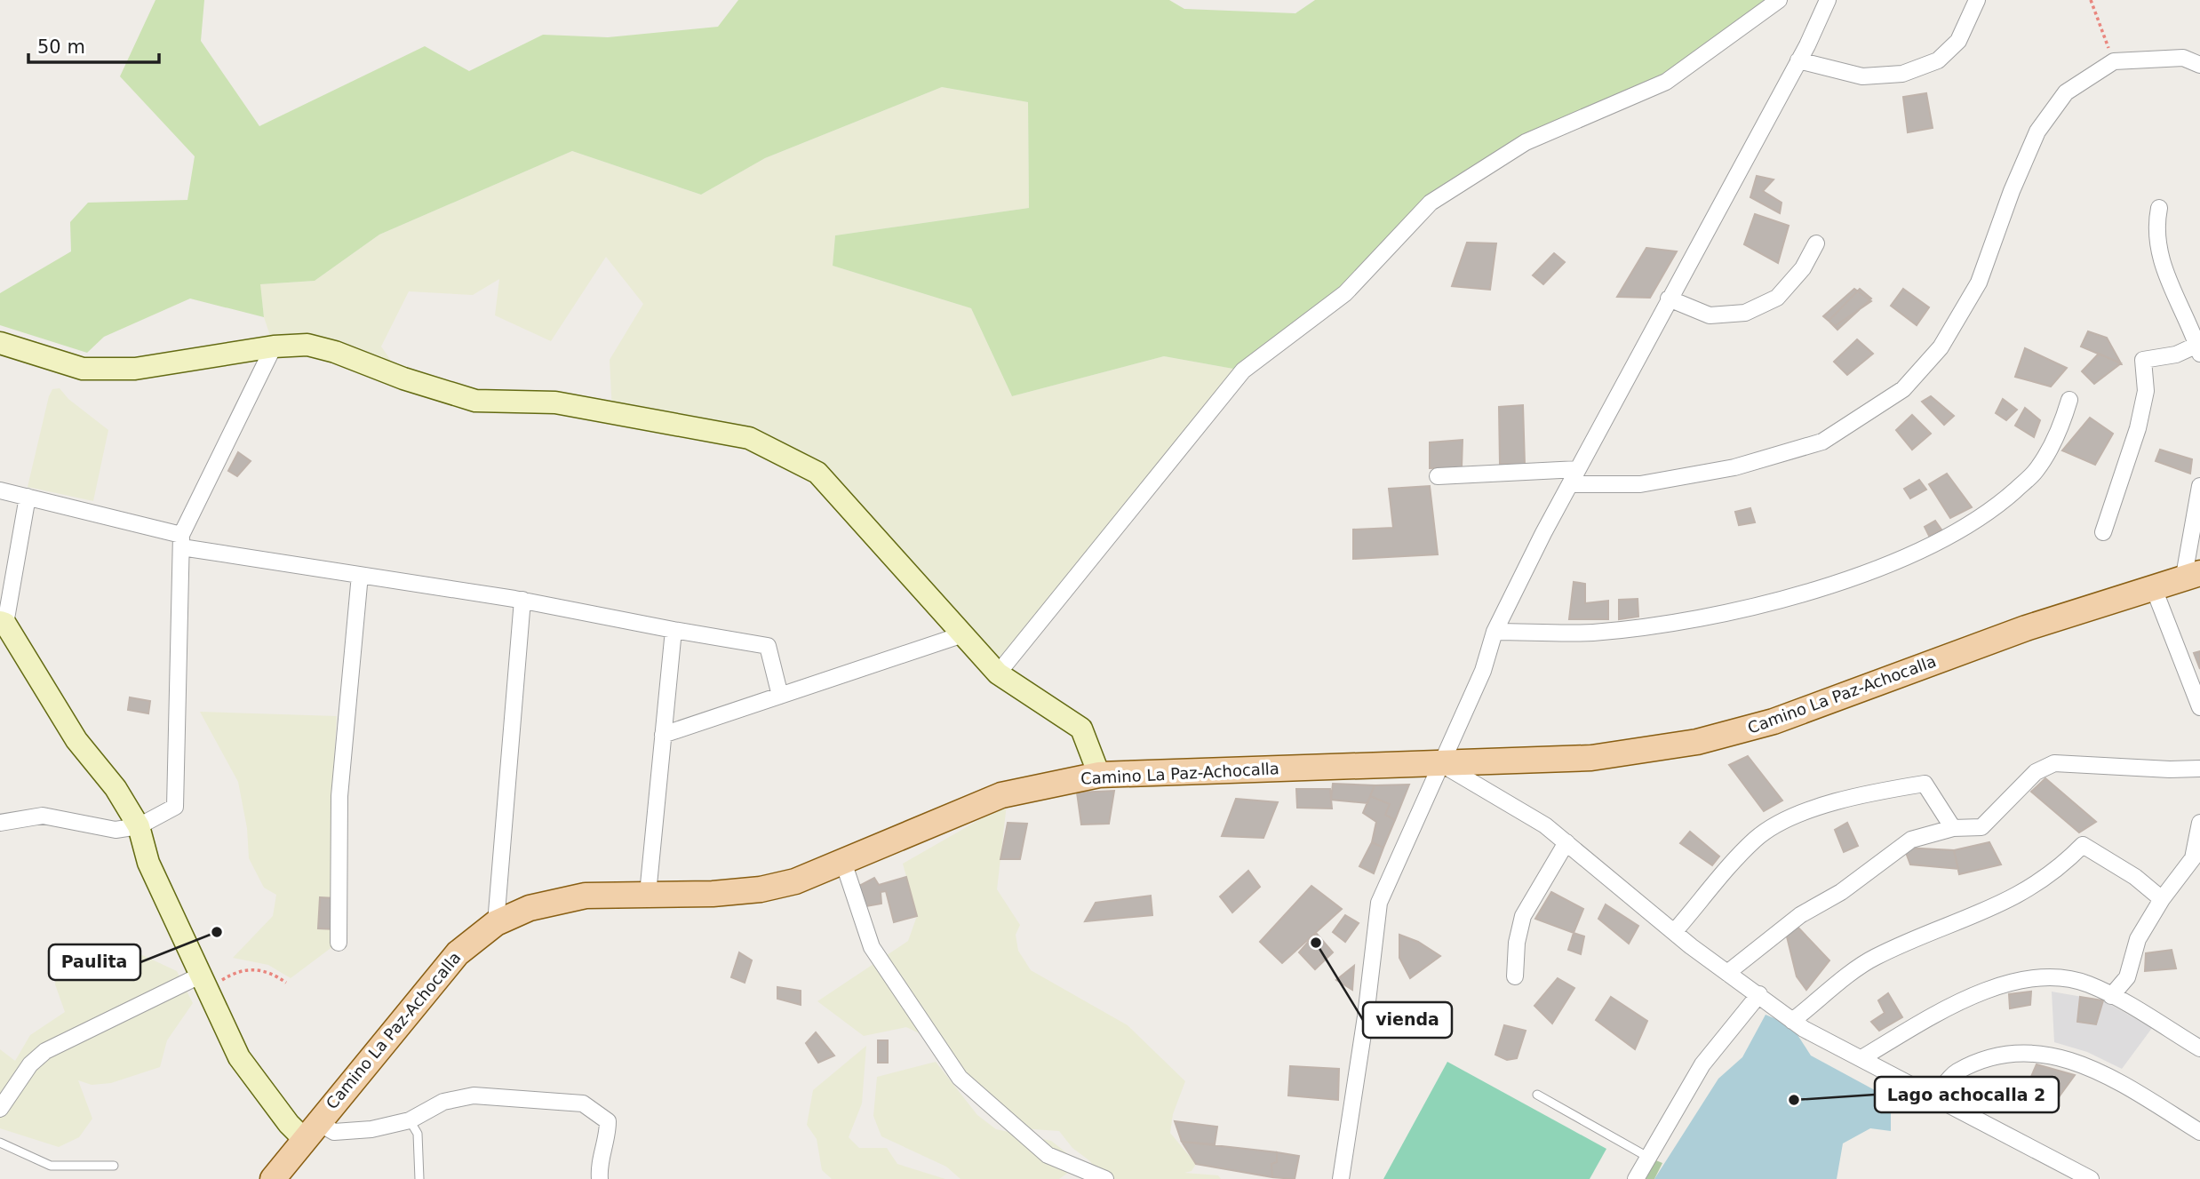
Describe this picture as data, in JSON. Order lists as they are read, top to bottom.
{
  "streets": {
    "main road": ["Camino La Paz-Achocalla"]
  },
  "places": ["Paulita", "vienda", "Lago achocalla 2"],
  "scale_bar": "50 m"
}
